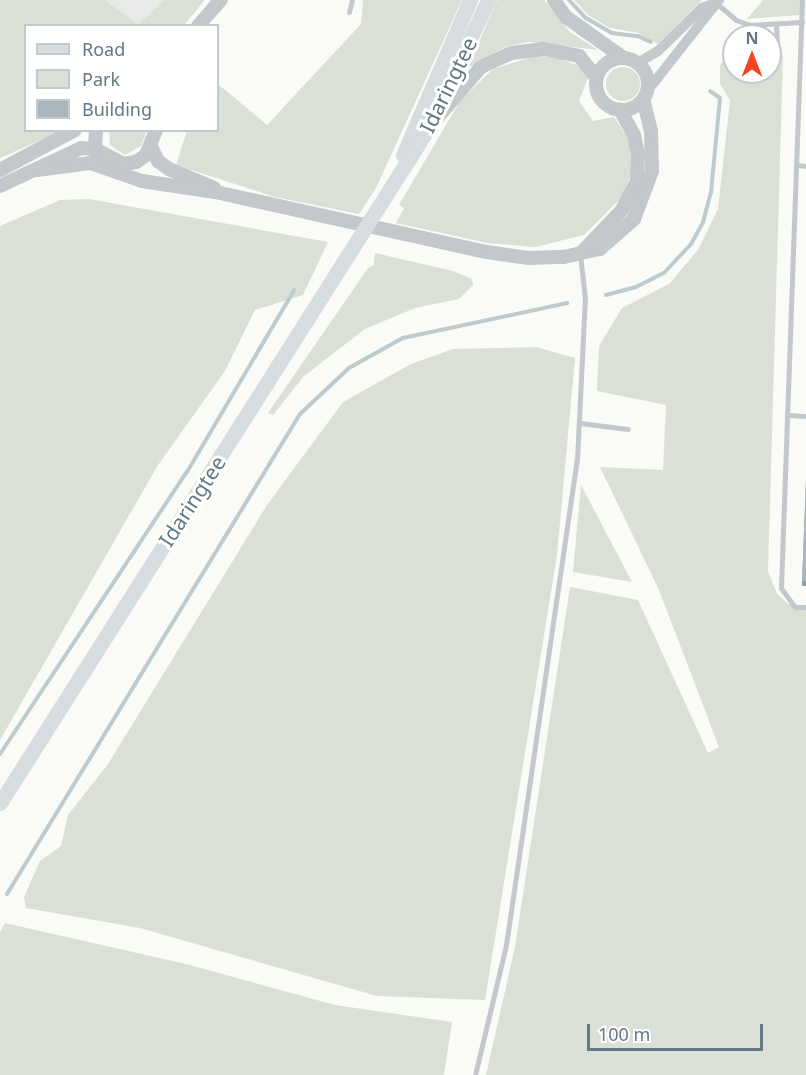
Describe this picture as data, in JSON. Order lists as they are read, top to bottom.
{
  "streets": {
    "main road": ["Idaringtee"]
  },
  "legend": ["Road", "Park", "Building"],
  "scale_bar": "100 m",
  "north": "top"
}
